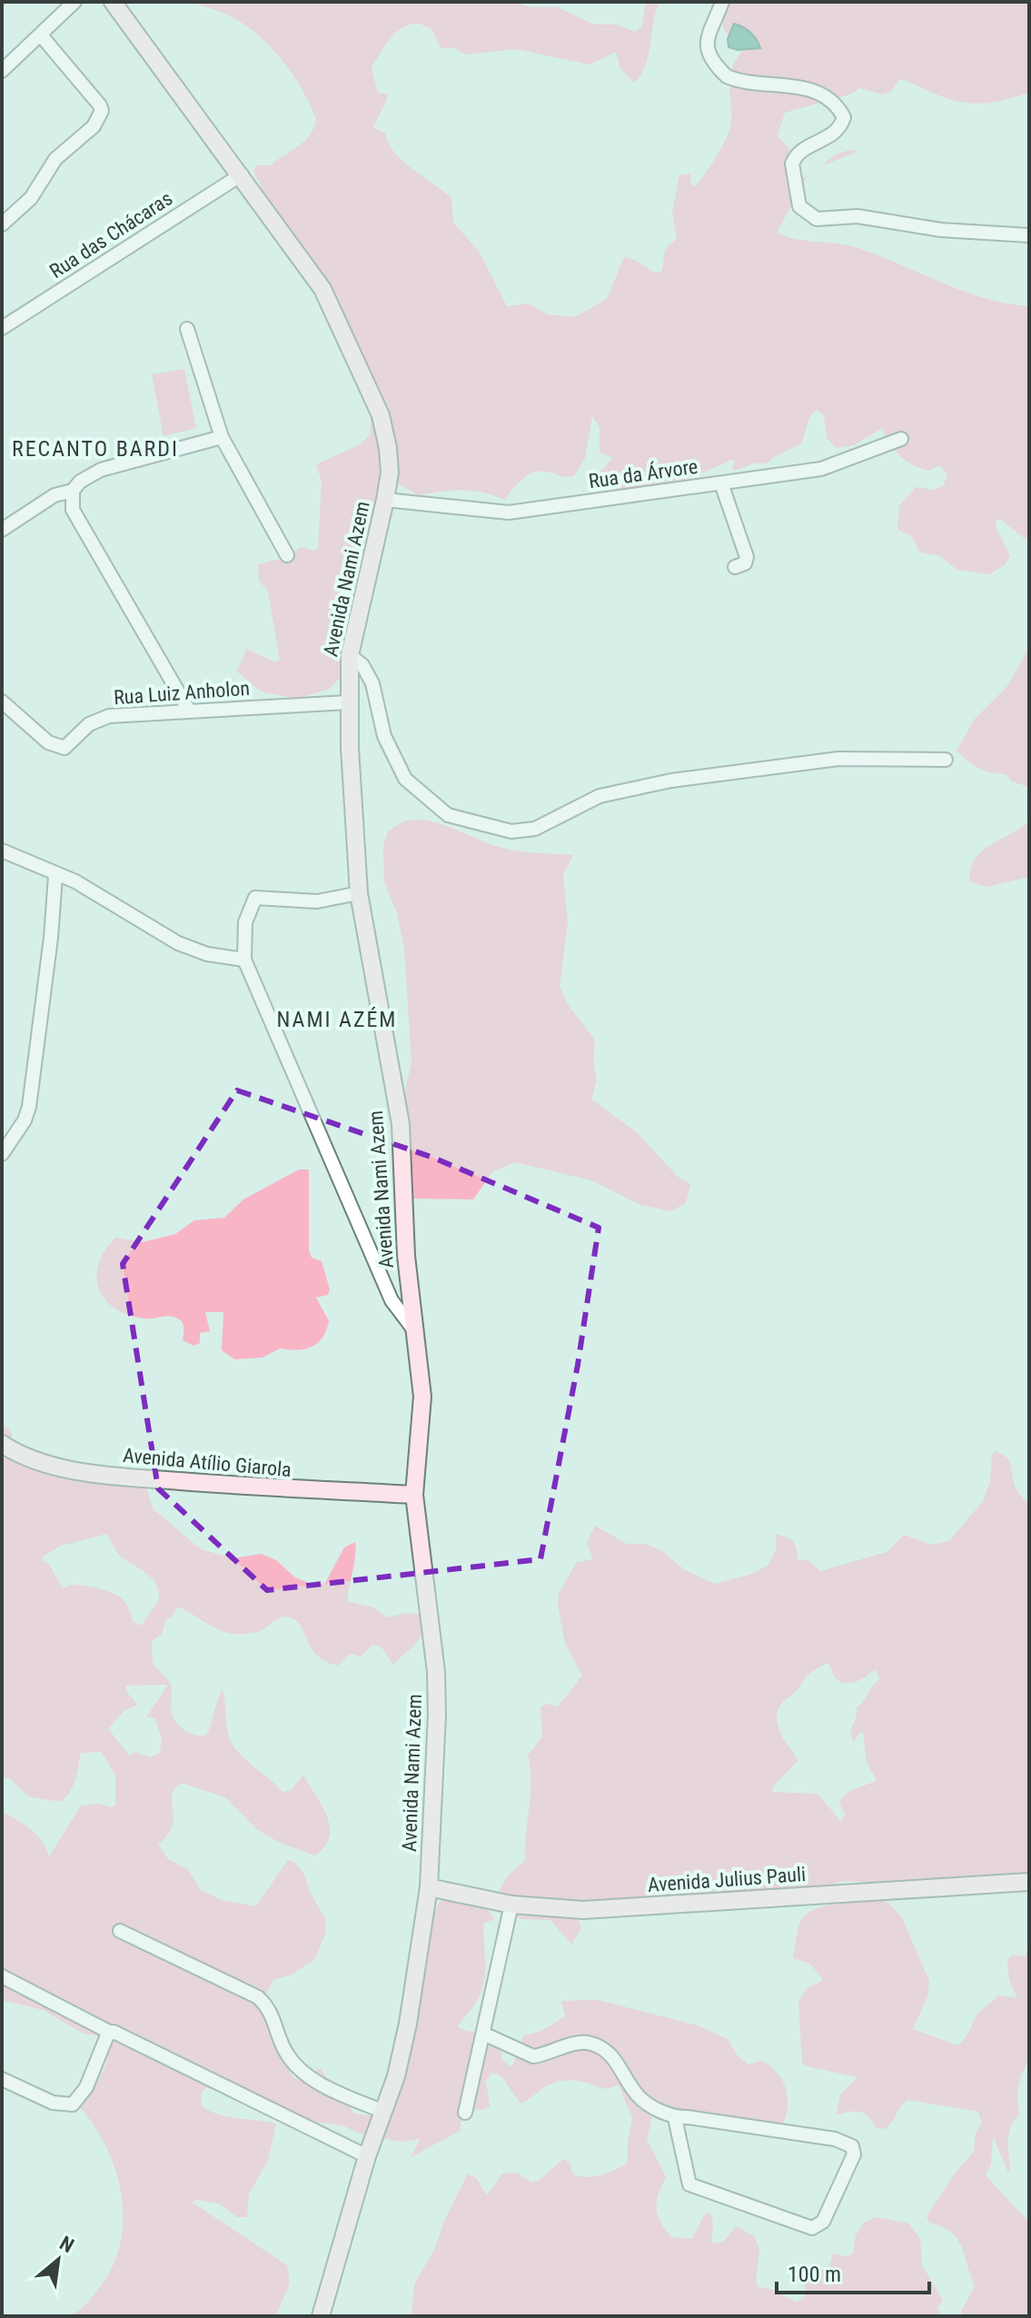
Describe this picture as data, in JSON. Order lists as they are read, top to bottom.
{
  "streets": {
    "street": [
      "Rua das Chácaras",
      "Rua da Árvore",
      "Avenida Nami Azem",
      "Rua Luiz Anholon",
      "Avenida Atílio Giarola",
      "Avenida Julius Pauli"
    ]
  },
  "crossings": [
    ["Rua das Chácaras", "Avenida Nami Azem"],
    ["Rua da Árvore", "Avenida Nami Azem"],
    ["Avenida Nami Azem", "Rua Luiz Anholon"],
    ["Avenida Nami Azem", "Avenida Atílio Giarola"],
    ["Avenida Nami Azem", "Avenida Julius Pauli"]
  ],
  "districts": ["RECANTO BARDI", "NAMI AZÉM"],
  "scale_bar": "100 m",
  "north": "top right"
}
